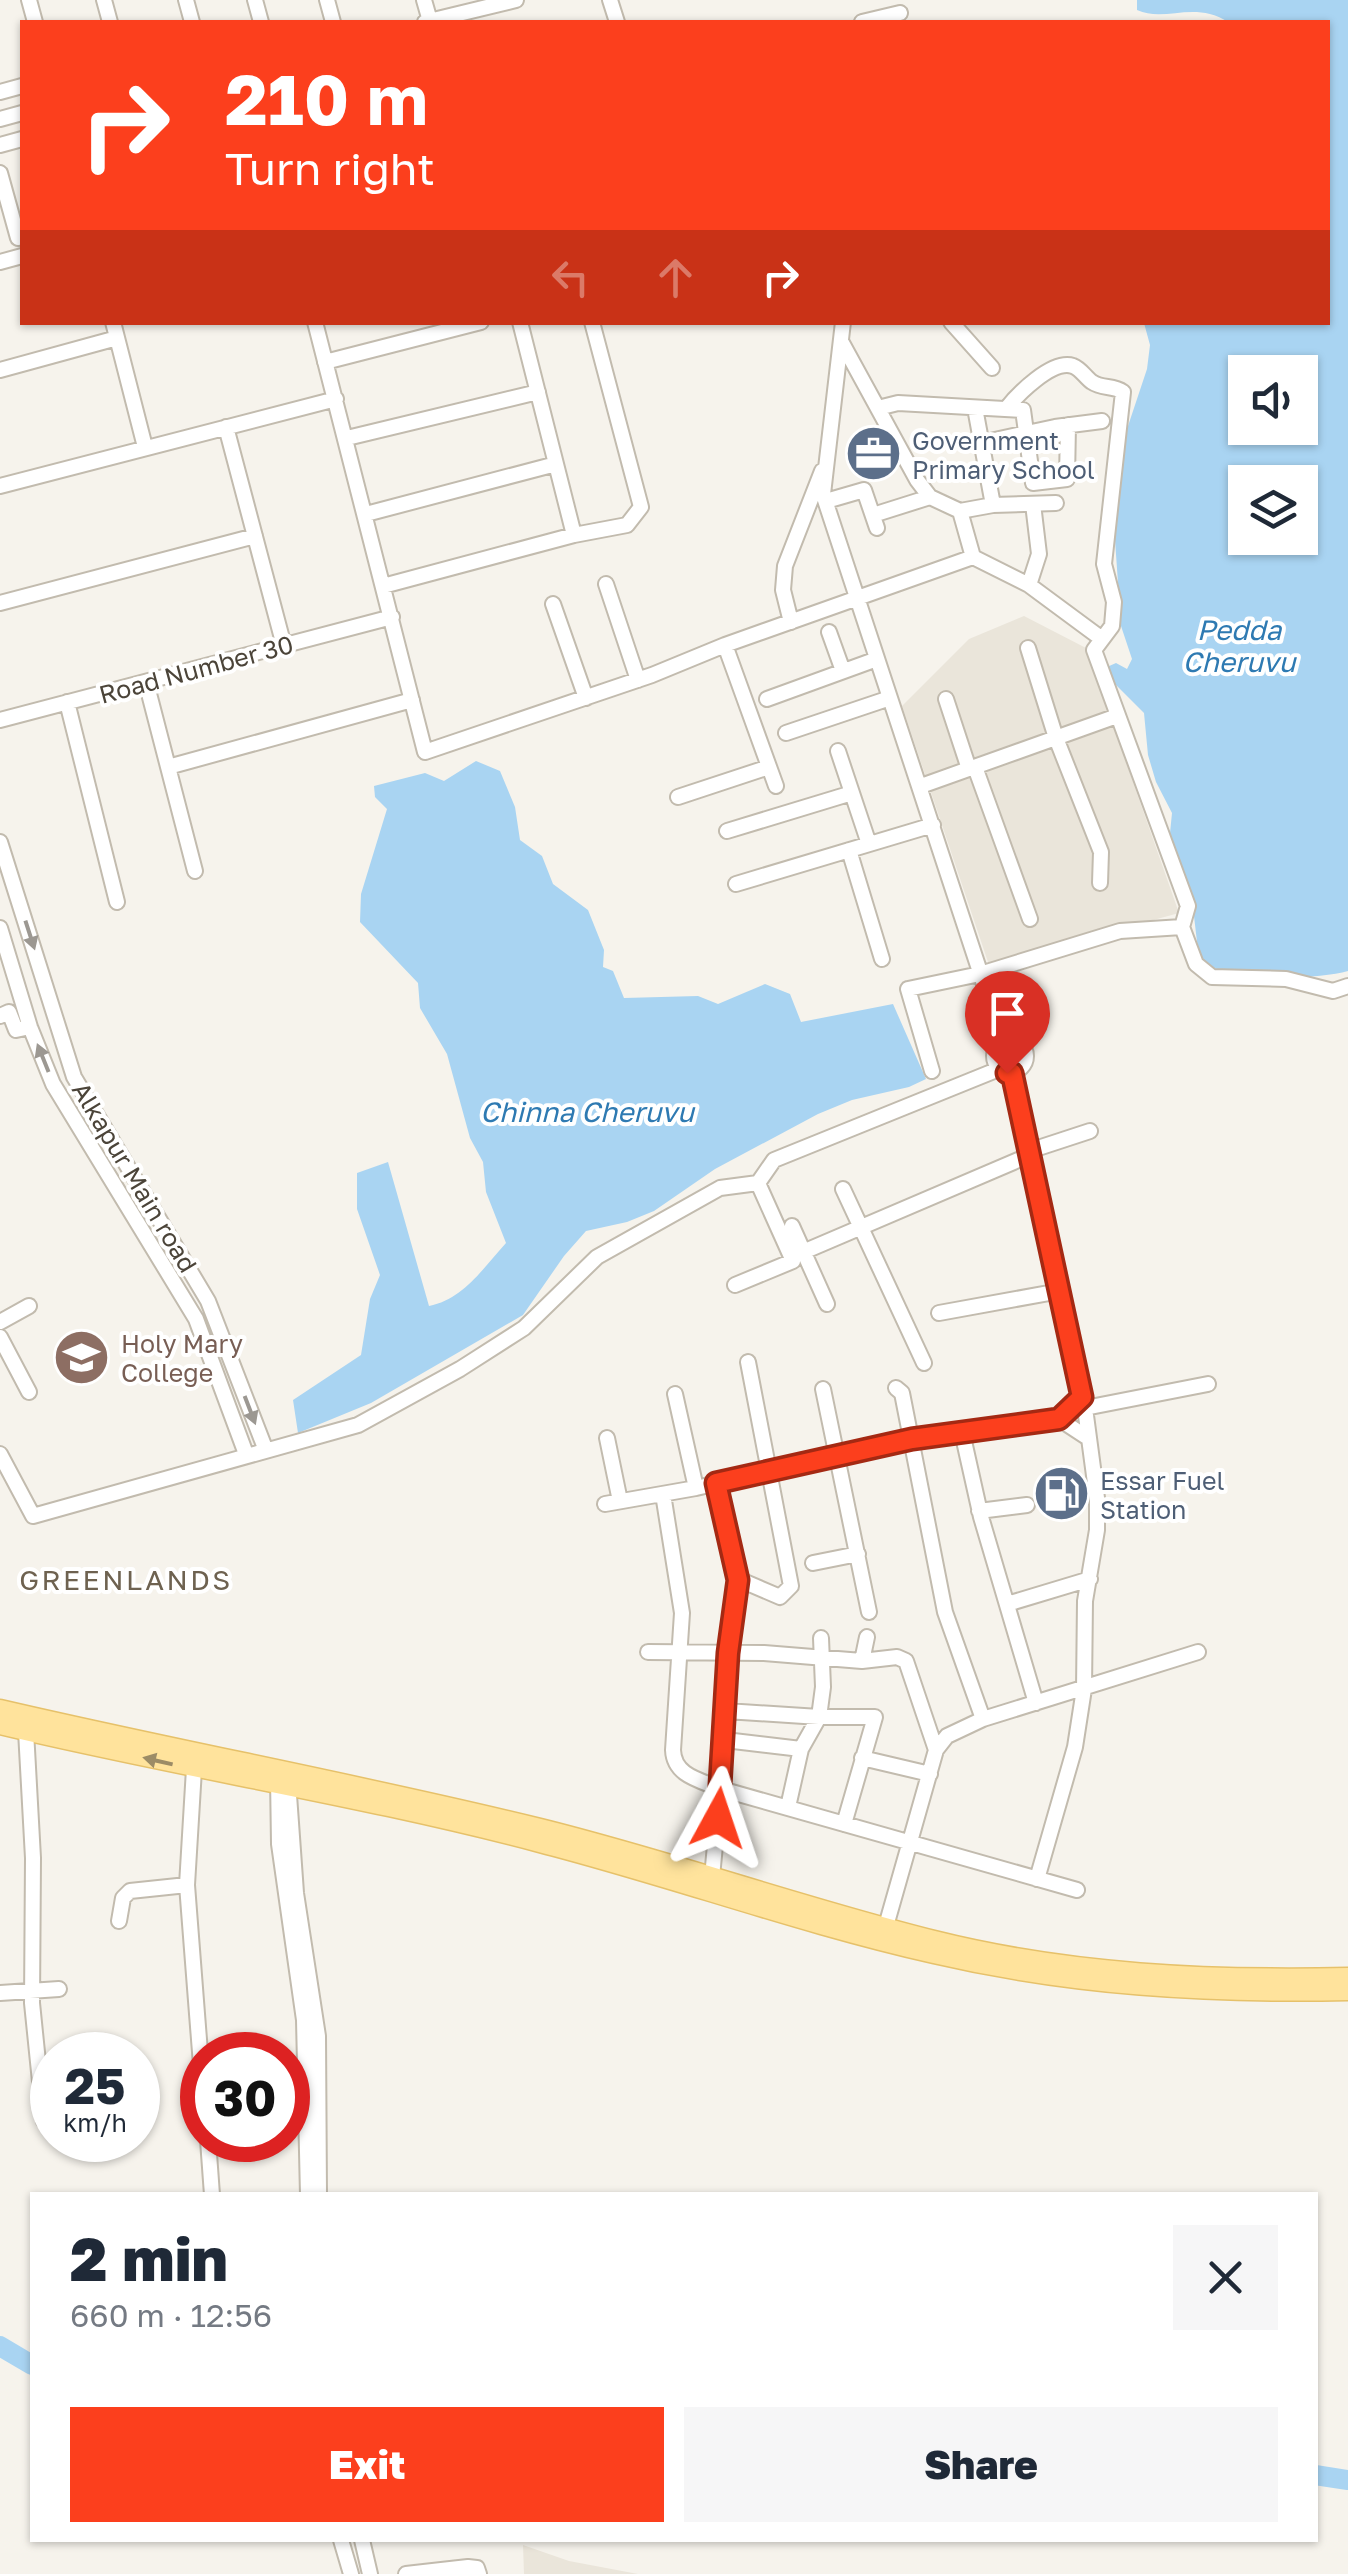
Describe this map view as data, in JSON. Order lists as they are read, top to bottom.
{
  "streets": {
    "street": ["Road Number 30", "Alkapur Main road"]
  },
  "districts": ["GREENLANDS"],
  "water": ["Pedda Cheruvu", "Chinna Cheruvu"],
  "places": {
    "office": ["Government Primary School"],
    "school or university": ["Holy Mary College"],
    "fuel station": ["Essar Fuel Station"]
  },
  "page": {
    "turn": ["210 m", "Turn right"],
    "speed": "25 km/h",
    "limit": "30",
    "heading": ["2 min", "660 m · 12:56"],
    "buttons": ["Exit", "Share"]
  }
}
